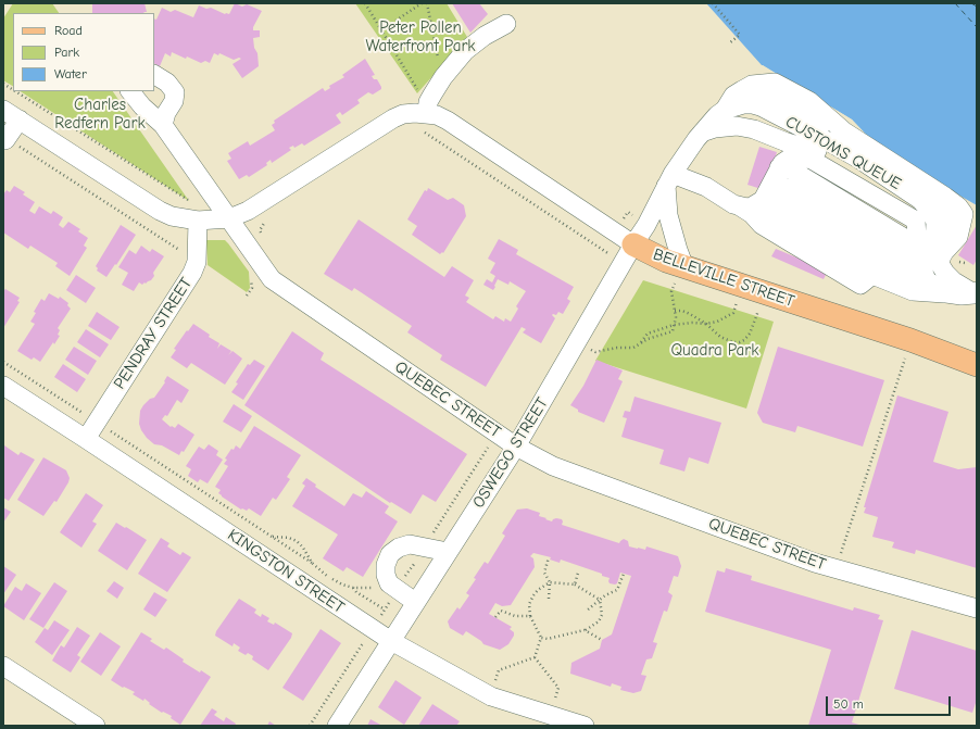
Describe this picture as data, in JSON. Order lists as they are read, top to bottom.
{
  "streets": {
    "main road": ["BELLEVILLE STREET"],
    "street": [
      "CUSTOMS QUEUE",
      "PENDRAY STREET",
      "QUEBEC STREET",
      "OSWEGO STREET",
      "KINGSTON STREET"
    ]
  },
  "crossings": [
    ["CUSTOMS QUEUE", "OSWEGO STREET"],
    ["BELLEVILLE STREET", "OSWEGO STREET"],
    ["PENDRAY STREET", "KINGSTON STREET"],
    ["QUEBEC STREET", "OSWEGO STREET"],
    ["OSWEGO STREET", "KINGSTON STREET"]
  ],
  "parks": ["Peter Pollen Waterfront Park", "Charles Redfern Park", "Quadra Park"],
  "legend": ["Road", "Park", "Water"],
  "scale_bar": "50 m"
}
